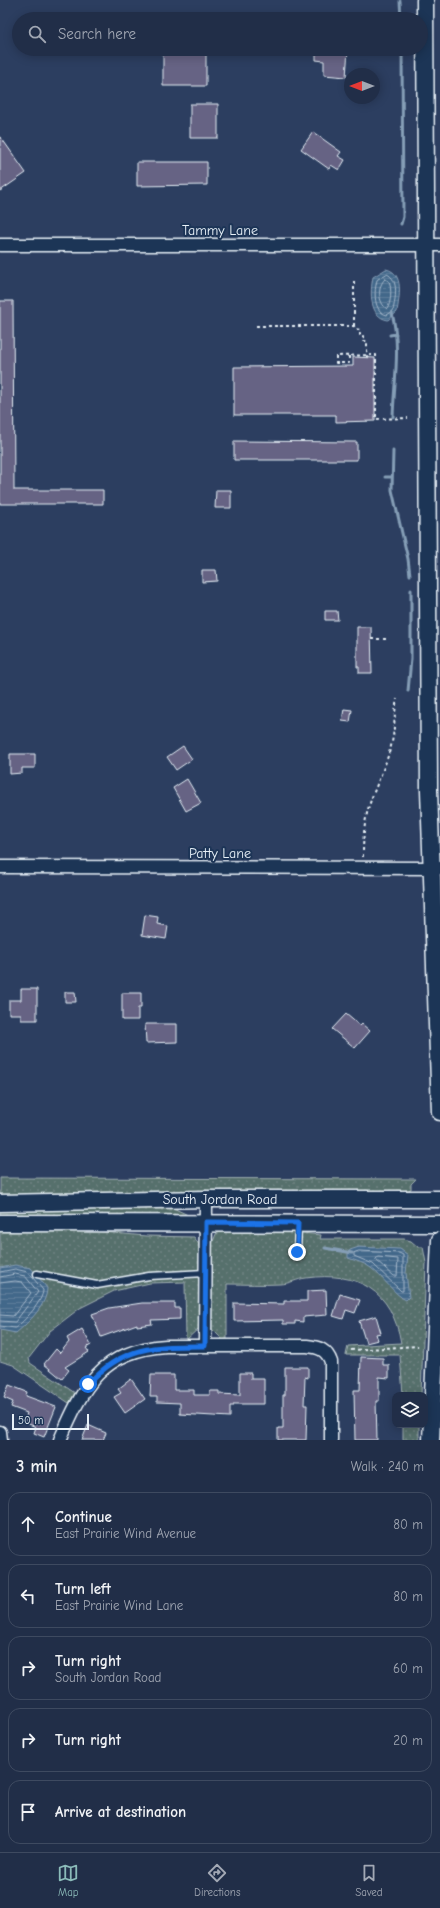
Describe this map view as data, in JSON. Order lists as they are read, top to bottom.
{
  "streets": {
    "main road": ["South Jordan Road"],
    "street": ["Tammy Lane", "Patty Lane"]
  },
  "scale_bar": "50 m",
  "north": "left",
  "page": {
    "search": "Search here",
    "scale": "50 m",
    "heading": ["3 min", "Walk · 240 m"],
    "list": [
      ["Continue", "East Prairie Wind Avenue", "80 m"],
      ["Turn left", "East Prairie Wind Lane", "80 m"],
      ["Turn right", "South Jordan Road", "60 m"],
      ["Turn right", "20 m"],
      "Arrive at destination"
    ],
    "nav": ["Map", "Directions", "Saved"]
  }
}
